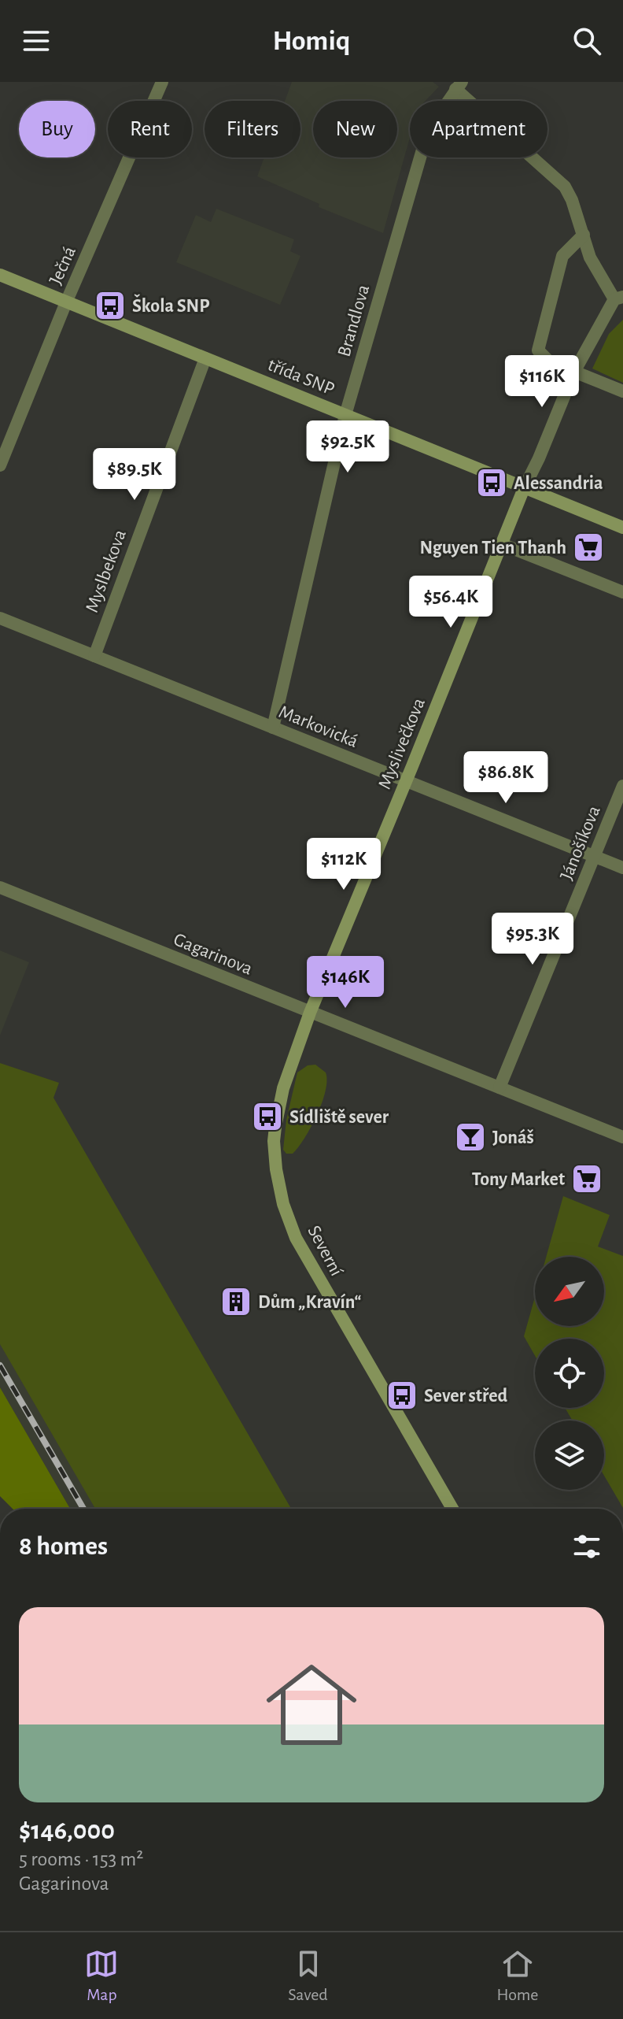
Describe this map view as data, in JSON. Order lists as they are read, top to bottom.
{
  "streets": {
    "street": [
      "Ječná",
      "Brandlova",
      "třída SNP",
      "Myslbekova",
      "Markovická",
      "Myslivečkova",
      "Jánošíkova",
      "Gagarinova",
      "Severní"
    ]
  },
  "crossings": [
    ["Ječná", "třída SNP"],
    ["Brandlova", "třída SNP"],
    ["Brandlova", "Markovická"],
    ["třída SNP", "Myslbekova"],
    ["třída SNP", "Myslivečkova"],
    ["Myslbekova", "Markovická"],
    ["Markovická", "Myslivečkova"],
    ["Markovická", "Jánošíkova"],
    ["Myslivečkova", "Gagarinova"],
    ["Myslivečkova", "Severní"],
    ["Jánošíkova", "Gagarinova"],
    ["Gagarinova", "Severní"]
  ],
  "places": {
    "bus stop": [
      "Škola SNP",
      "Alessandria",
      "Sídliště sever",
      "Sever střed"
    ],
    "supermarket": ["Nguyen Tien Thanh", "Tony Market"],
    "bar": ["Jonáš"],
    "building": ["Dům „Kravín“"]
  },
  "north": "bottom left",
  "page": {
    "header": "Homiq",
    "chip": [
      "Buy",
      "Rent",
      "Filters",
      "New",
      "Apartment"
    ],
    "price": [
      "$116K",
      "$92.5K",
      "$89.5K",
      "$56.4K",
      "$86.8K",
      "$112K",
      "$95.3K",
      "$146K"
    ],
    "heading": "8 homes",
    "list": [
      {
        "name": "$146,000",
        "note": "5 rooms · 153 m² · Gagarinova"
      }
    ],
    "tabs": ["Map", "Saved", "Home"]
  }
}
